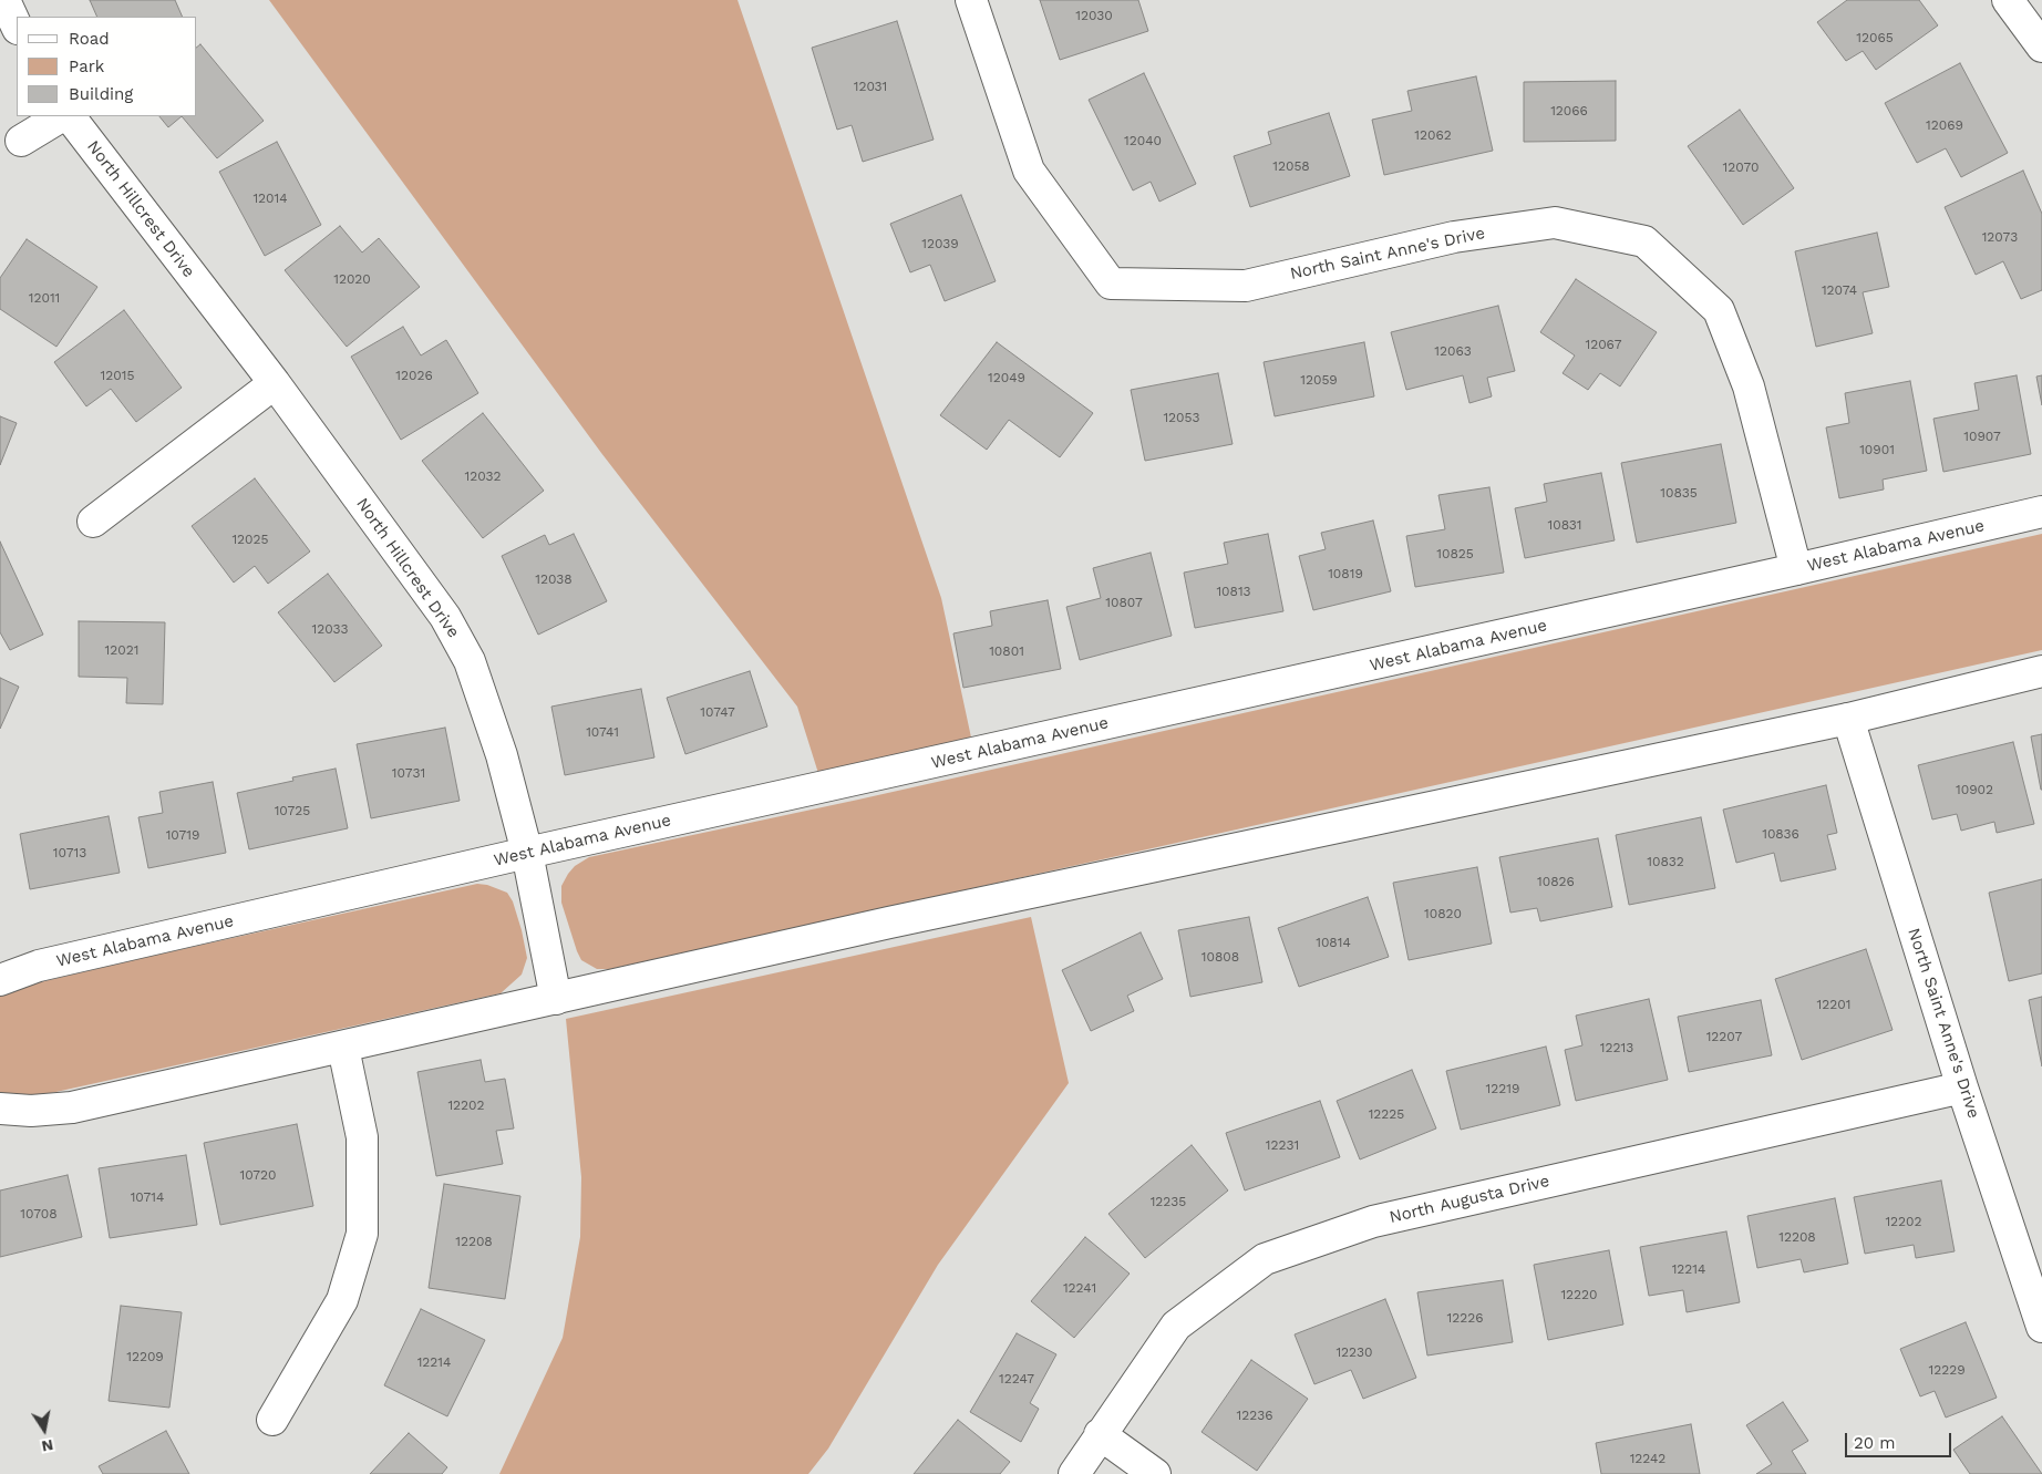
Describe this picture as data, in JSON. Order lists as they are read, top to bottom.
{
  "streets": {
    "street": [
      "North Hillcrest Drive",
      "North Saint Anne's Drive",
      "West Alabama Avenue",
      "North Augusta Drive"
    ]
  },
  "crossings": [
    ["North Hillcrest Drive", "West Alabama Avenue"],
    ["North Saint Anne's Drive", "West Alabama Avenue"],
    ["North Saint Anne's Drive", "North Augusta Drive"]
  ],
  "house_numbers": [
    "12030",
    "12065",
    "12031",
    "12066",
    "12069",
    "12062",
    "12040",
    "12058",
    "12070",
    "12014",
    "12073",
    "12039",
    "12020",
    "12074",
    "12011",
    "12067",
    "12063",
    "12015",
    "12026",
    "12049",
    "12059",
    "12053",
    "10907",
    "10901",
    "12032",
    "10835",
    "10831",
    "12025",
    "10825",
    "10819",
    "12038",
    "10813",
    "10807",
    "12033",
    "12021",
    "10801",
    "10747",
    "10741",
    "10731",
    "10902",
    "10725",
    "10836",
    "10719",
    "10713",
    "10832",
    "10826",
    "10820",
    "10814",
    "10808",
    "12201",
    "12207",
    "12213",
    "12219",
    "12202",
    "12225",
    "12231",
    "10720",
    "10714",
    "12235",
    "10708",
    "12202",
    "12208",
    "12208",
    "12214",
    "12241",
    "12220",
    "12226",
    "12230",
    "12209",
    "12214",
    "12229",
    "12247",
    "12236",
    "12242"
  ],
  "legend": ["Road", "Park", "Building"],
  "scale_bar": "20 m",
  "north": "bottom"
}
